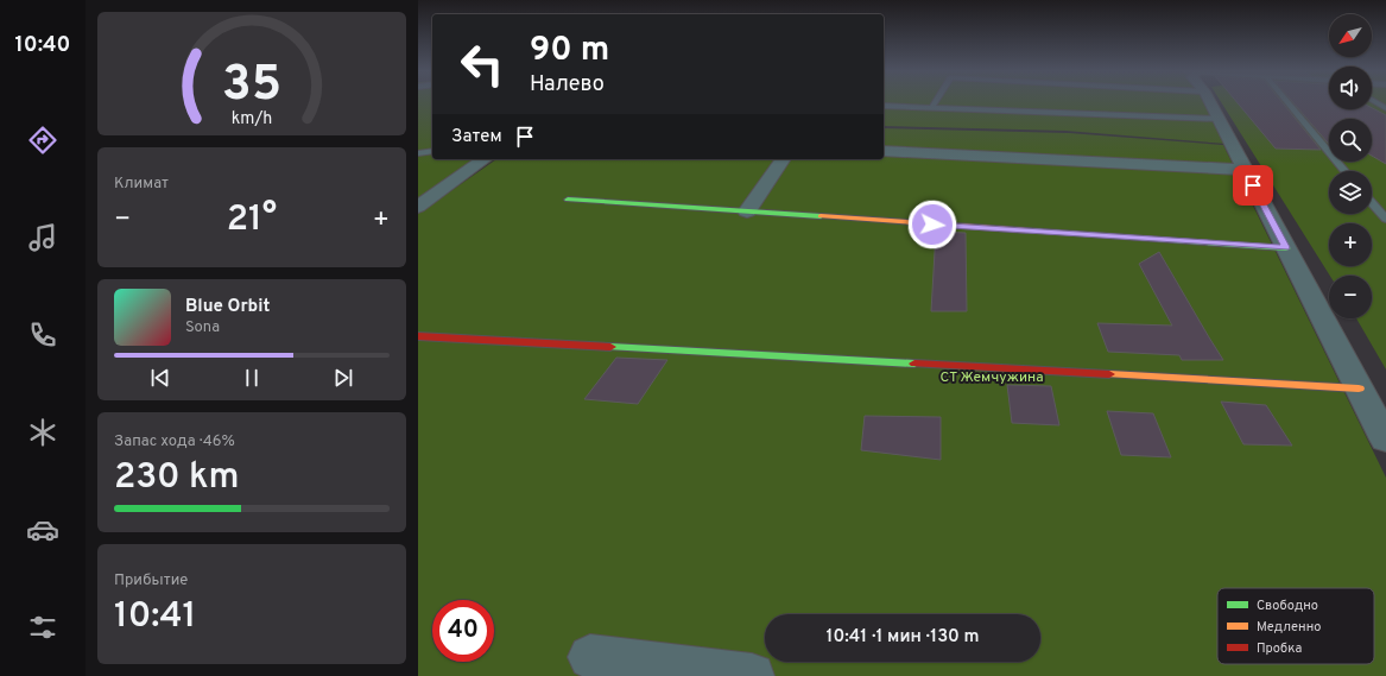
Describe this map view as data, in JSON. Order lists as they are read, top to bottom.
{
  "parks": ["СТ Жемчужина"],
  "legend": ["Свободно", "Медленно", "Пробка"],
  "north": "bottom left",
  "page": {
    "tabs": "10:40",
    "map_buttons": ["+", "−"],
    "turn": ["90 m", "Налево"],
    "then": "Затем",
    "tile": [
      "Климат",
      ["Запас хода · 46%", "230 km"],
      ["Прибытие", "10:41"]
    ],
    "heat": ["−", "21°", "+"],
    "song": ["Blue Orbit", "Sona"],
    "limit": "40",
    "trip": "10:41 · 1 мин · 130 m",
    "gauge": ["35", "km/h"]
  }
}
